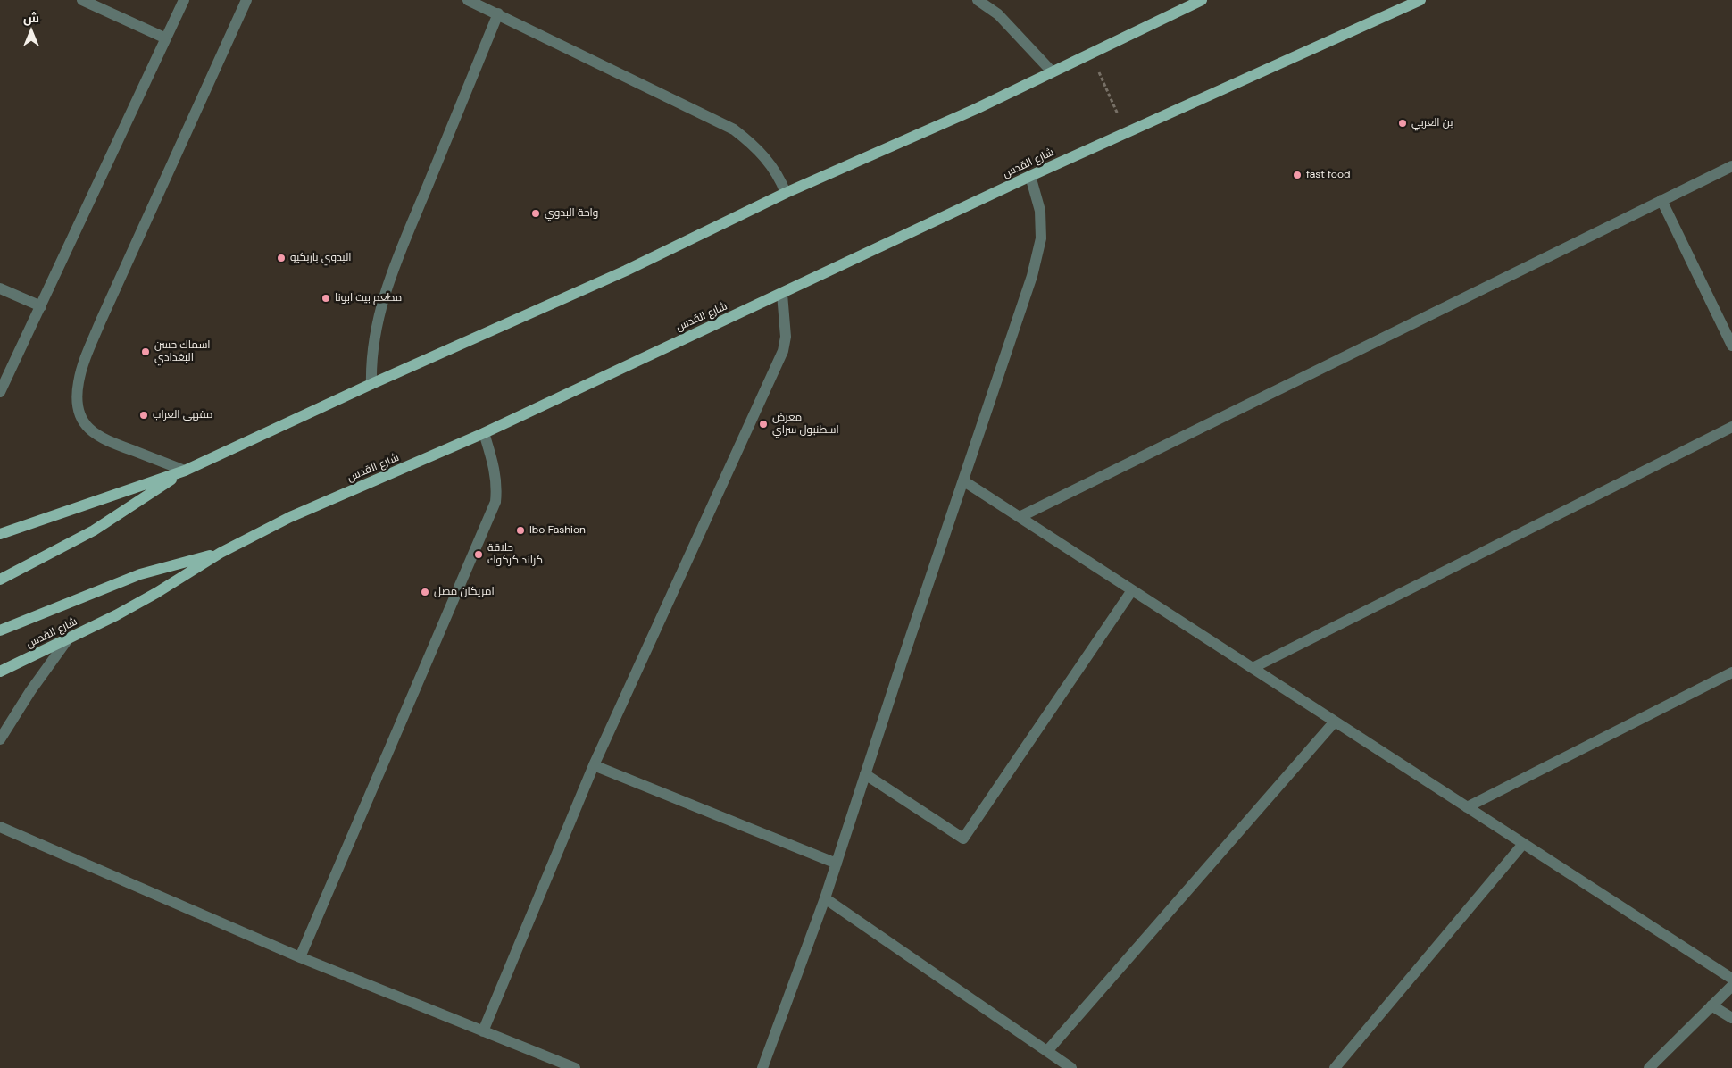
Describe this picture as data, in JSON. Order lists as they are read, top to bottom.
{
  "streets": {
    "main road": ["شارع القدس"]
  },
  "places": [
    "بن العربي",
    "fast food",
    "واحة البدوي",
    "البدوي باربكيو",
    "مطعم بيت ابونا",
    "اسماك حسن البغدادي",
    "مقهى العراب",
    "معرض اسطنبول سراي",
    "Ibo Fashion",
    "حلاقة كراند كركوك",
    "امريكان مصل"
  ],
  "north": "top"
}
